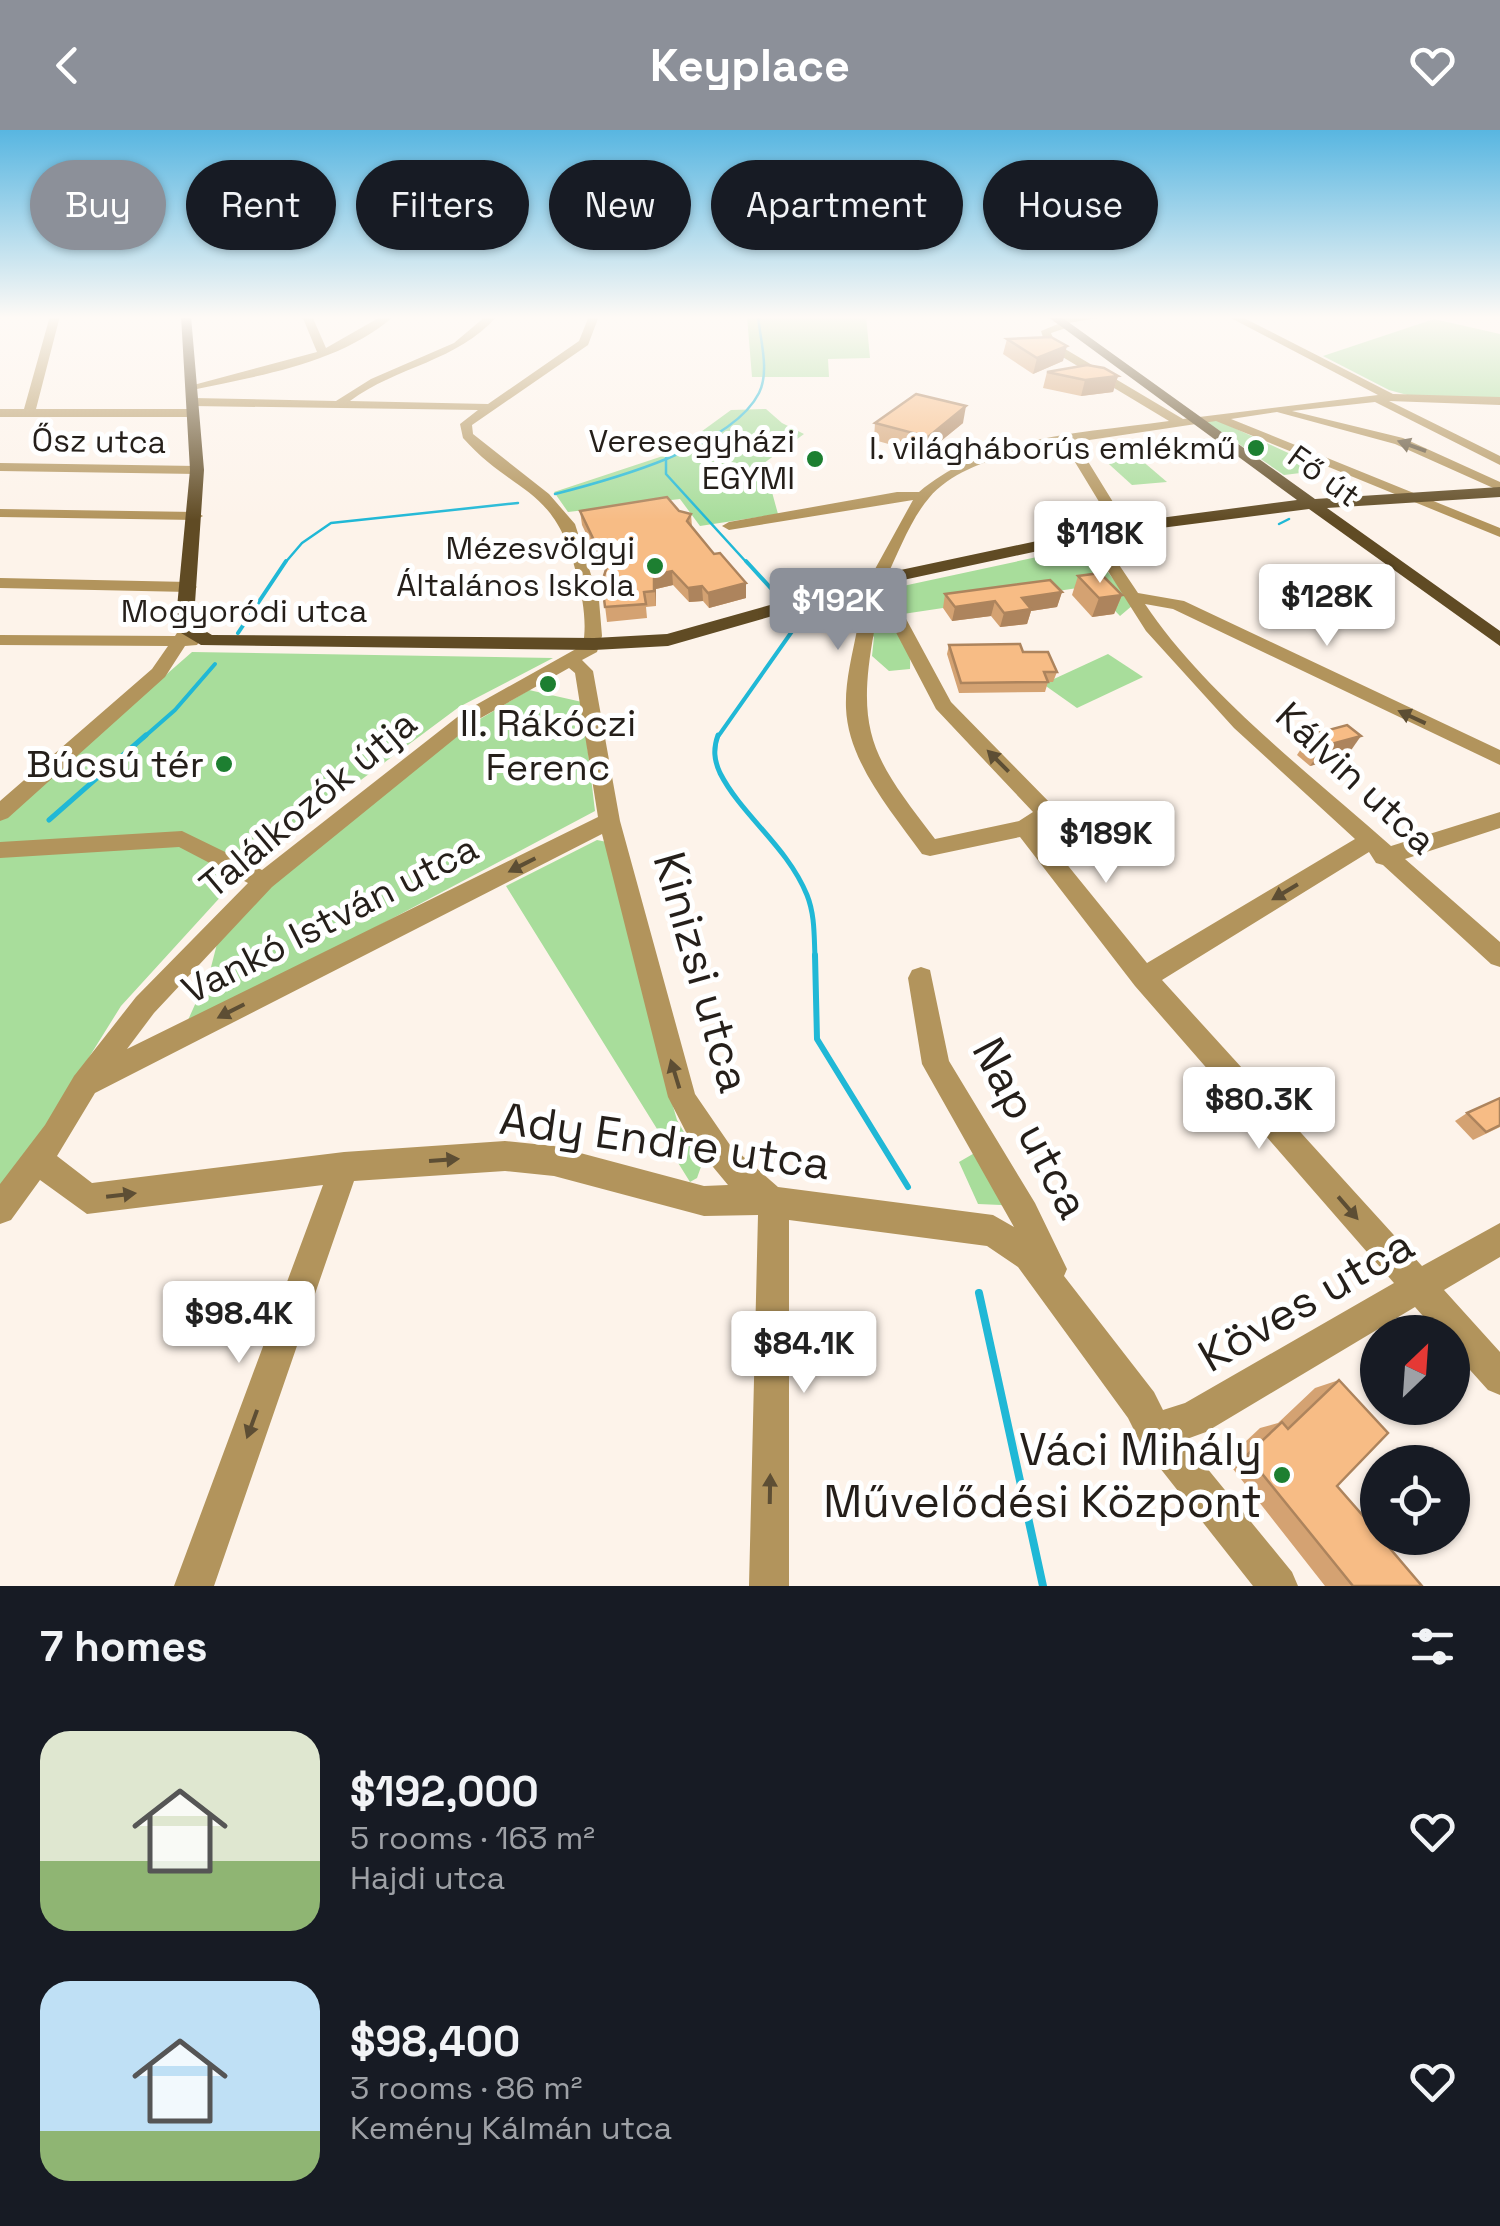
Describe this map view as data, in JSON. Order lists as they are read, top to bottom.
{
  "streets": {
    "main road": ["Fő út", "Mogyoródi utca"],
    "street": [
      "Ősz utca",
      "Kálvin utca",
      "Találkozók útja",
      "Vankó István utca",
      "Kinizsi utca",
      "Nap utca",
      "Ady Endre utca",
      "Köves utca"
    ]
  },
  "crossings": [
    ["Fő út", "Mogyoródi utca"],
    ["Mogyoródi utca", "Kálvin utca"],
    ["Mogyoródi utca", "Találkozók útja"],
    ["Mogyoródi utca", "Kinizsi utca"],
    ["Találkozók útja", "Vankó István utca"],
    ["Találkozók útja", "Kinizsi utca"],
    ["Találkozók útja", "Ady Endre utca"],
    ["Vankó István utca", "Kinizsi utca"],
    ["Kinizsi utca", "Ady Endre utca"],
    ["Nap utca", "Ady Endre utca"],
    ["Nap utca", "Köves utca"]
  ],
  "one_way": ["Vankó István utca", "Kinizsi utca", "Ady Endre utca"],
  "places": [
    "I. világháborús emlékmű",
    "Veresegyházi EGYMI",
    "Mézesvölgyi Általános Iskola",
    "II. Rákóczi Ferenc",
    "Búcsú tér",
    "Váci Mihály Művelődési Központ"
  ],
  "north": "top right",
  "page": {
    "header": "Keyplace",
    "chip": [
      "Buy",
      "Rent",
      "Filters",
      "New",
      "Apartment",
      "House"
    ],
    "price": [
      "$118K",
      "$128K",
      "$192K",
      "$189K",
      "$80.3K",
      "$98.4K",
      "$84.1K"
    ],
    "heading": "7 homes",
    "list": [
      {
        "name": "$192,000",
        "note": "5 rooms · 163 m² · Hajdi utca"
      },
      {
        "name": "$98,400",
        "note": "3 rooms · 86 m² · Kemény Kálmán utca"
      }
    ]
  }
}
